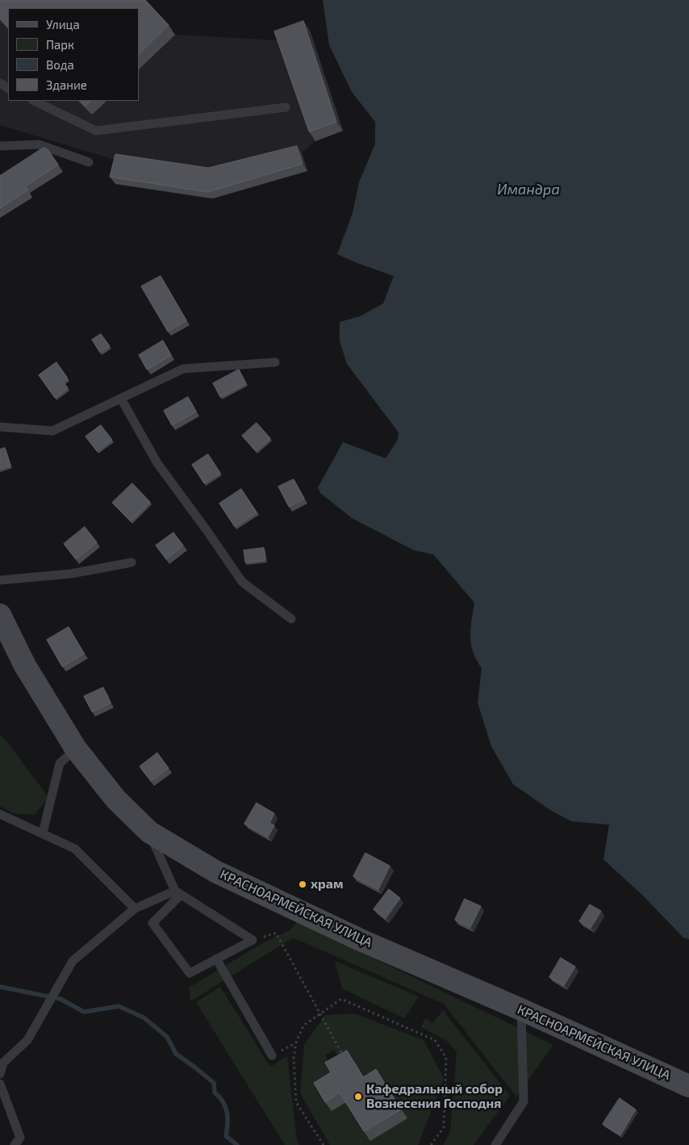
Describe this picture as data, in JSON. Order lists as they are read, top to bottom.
{
  "streets": {
    "street": ["КРАСНОАРМЕЙСКАЯ УЛИЦА"]
  },
  "water": ["Имандра"],
  "places": ["храм", "Кафедральный собор Вознесения Господня"],
  "legend": [
    "Улица",
    "Парк",
    "Вода",
    "Здание"
  ]
}
